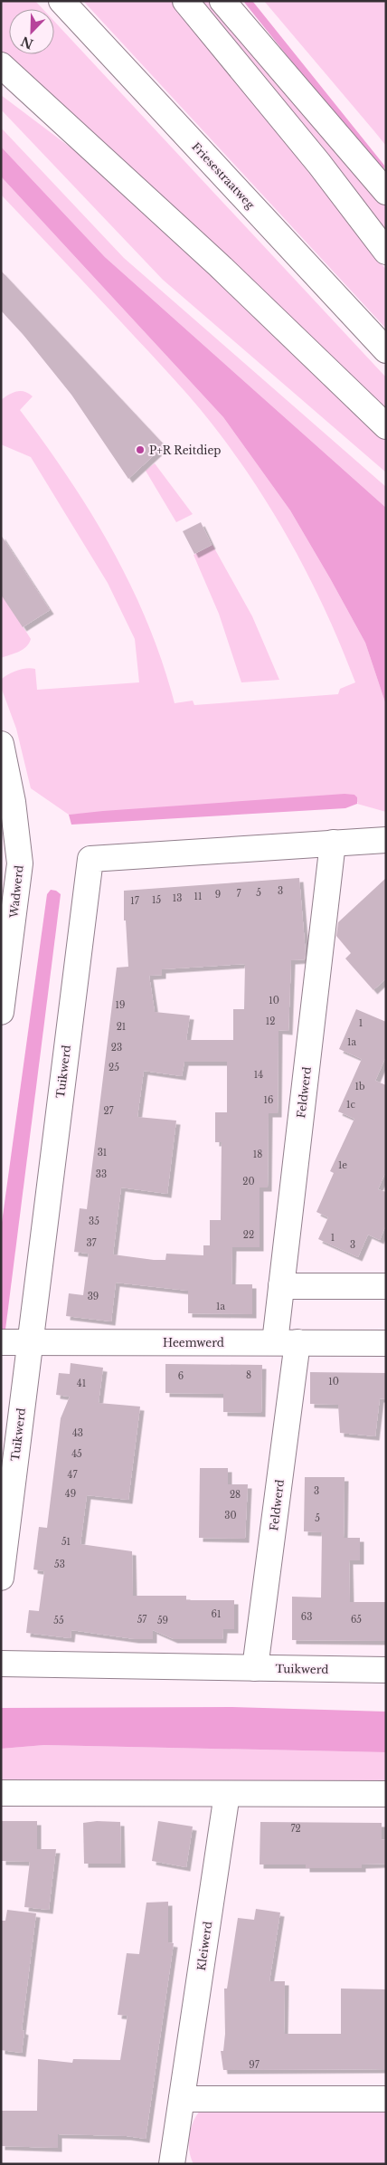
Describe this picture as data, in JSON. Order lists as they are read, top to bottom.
{
  "streets": {
    "street": [
      "Friesestraatweg",
      "Wadwerd",
      "Tuikwerd",
      "Feldwerd",
      "Heemwerd",
      "Kleiwerd"
    ]
  },
  "crossings": [
    ["Tuikwerd", "Feldwerd"],
    ["Tuikwerd", "Heemwerd"],
    ["Feldwerd", "Heemwerd"]
  ],
  "places": ["P+R Reitdiep"],
  "house_numbers": [
    "3",
    "5",
    "7",
    "9",
    "11",
    "13",
    "15",
    "17",
    "10",
    "19",
    "12",
    "1",
    "21",
    "1a",
    "23",
    "25",
    "14",
    "1b",
    "16",
    "1c",
    "27",
    "31",
    "18",
    "1e",
    "33",
    "20",
    "35",
    "22",
    "1",
    "37",
    "3",
    "39",
    "1a",
    "8",
    "6",
    "10",
    "41",
    "43",
    "45",
    "47",
    "3",
    "49",
    "28",
    "30",
    "5",
    "51",
    "53",
    "61",
    "63",
    "57",
    "65",
    "55",
    "59",
    "72",
    "97"
  ],
  "north": "bottom left"
}
